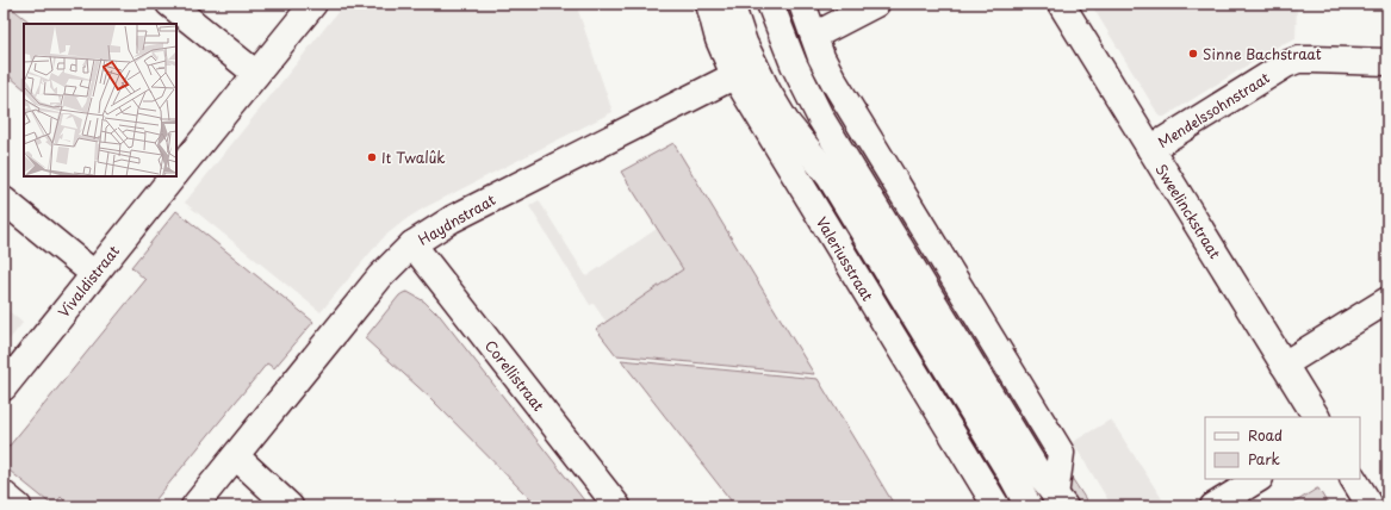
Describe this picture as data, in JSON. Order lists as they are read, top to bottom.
{
  "streets": {
    "street": [
      "Mendelssohnstraat",
      "Sweelinckstraat",
      "Haydnstraat",
      "Valeriusstraat",
      "Vivaldistraat",
      "Corellistraat"
    ]
  },
  "crossings": [
    ["Mendelssohnstraat", "Sweelinckstraat"],
    ["Haydnstraat", "Valeriusstraat"],
    ["Haydnstraat", "Corellistraat"]
  ],
  "places": ["Sinne Bachstraat", "It Twalûk"],
  "legend": ["Road", "Park"]
}
